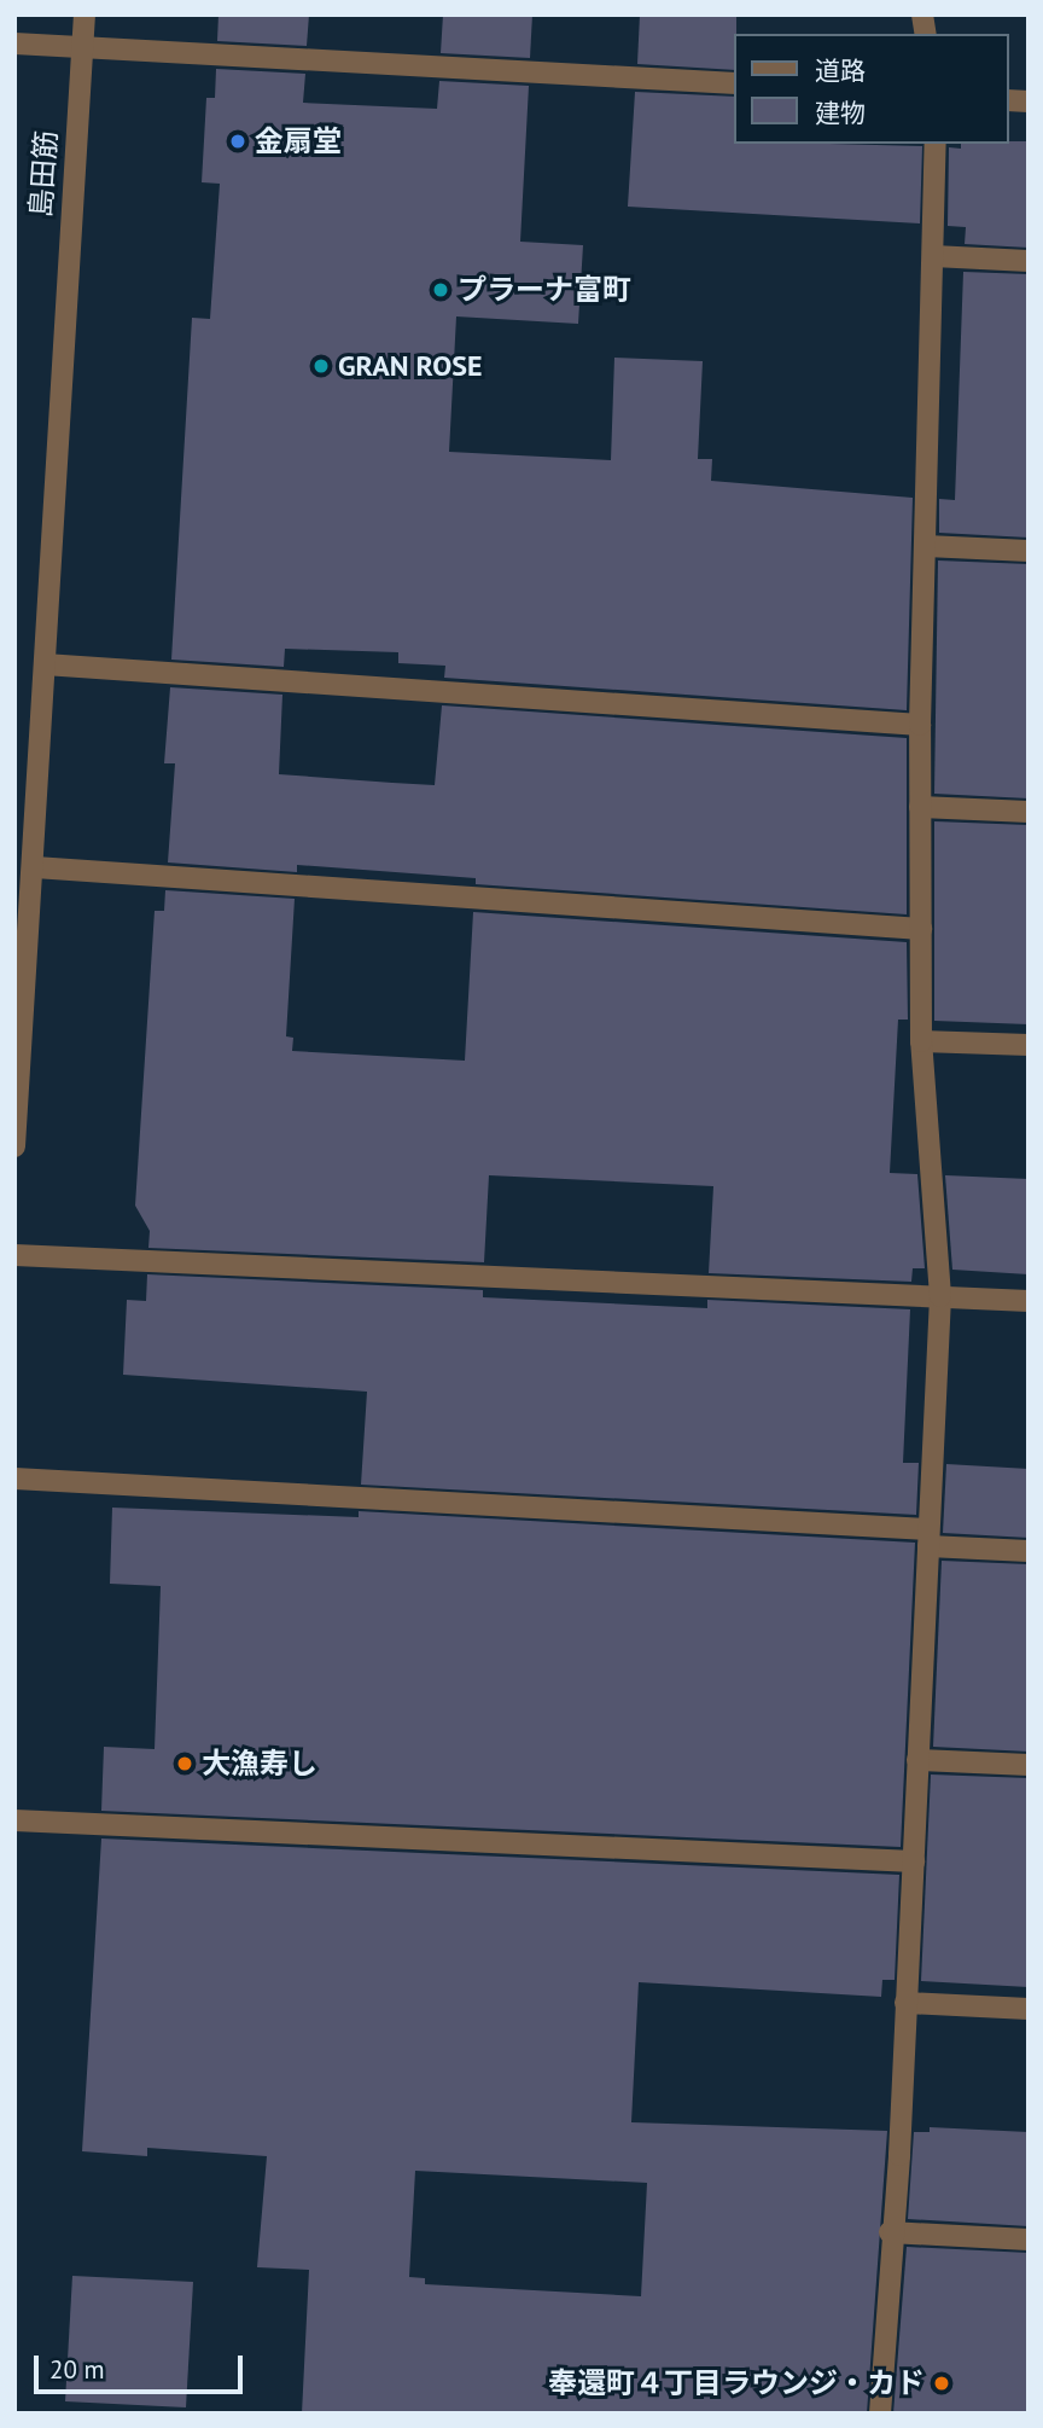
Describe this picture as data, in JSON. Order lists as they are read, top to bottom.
{
  "streets": {
    "street": ["島田筋"]
  },
  "places": [
    "金扇堂",
    "プラーナ富町",
    "GRAN ROSE",
    "大漁寿し",
    "奉還町４丁目ラウンジ・カド"
  ],
  "legend": ["道路", "建物"],
  "scale_bar": "20 m"
}
